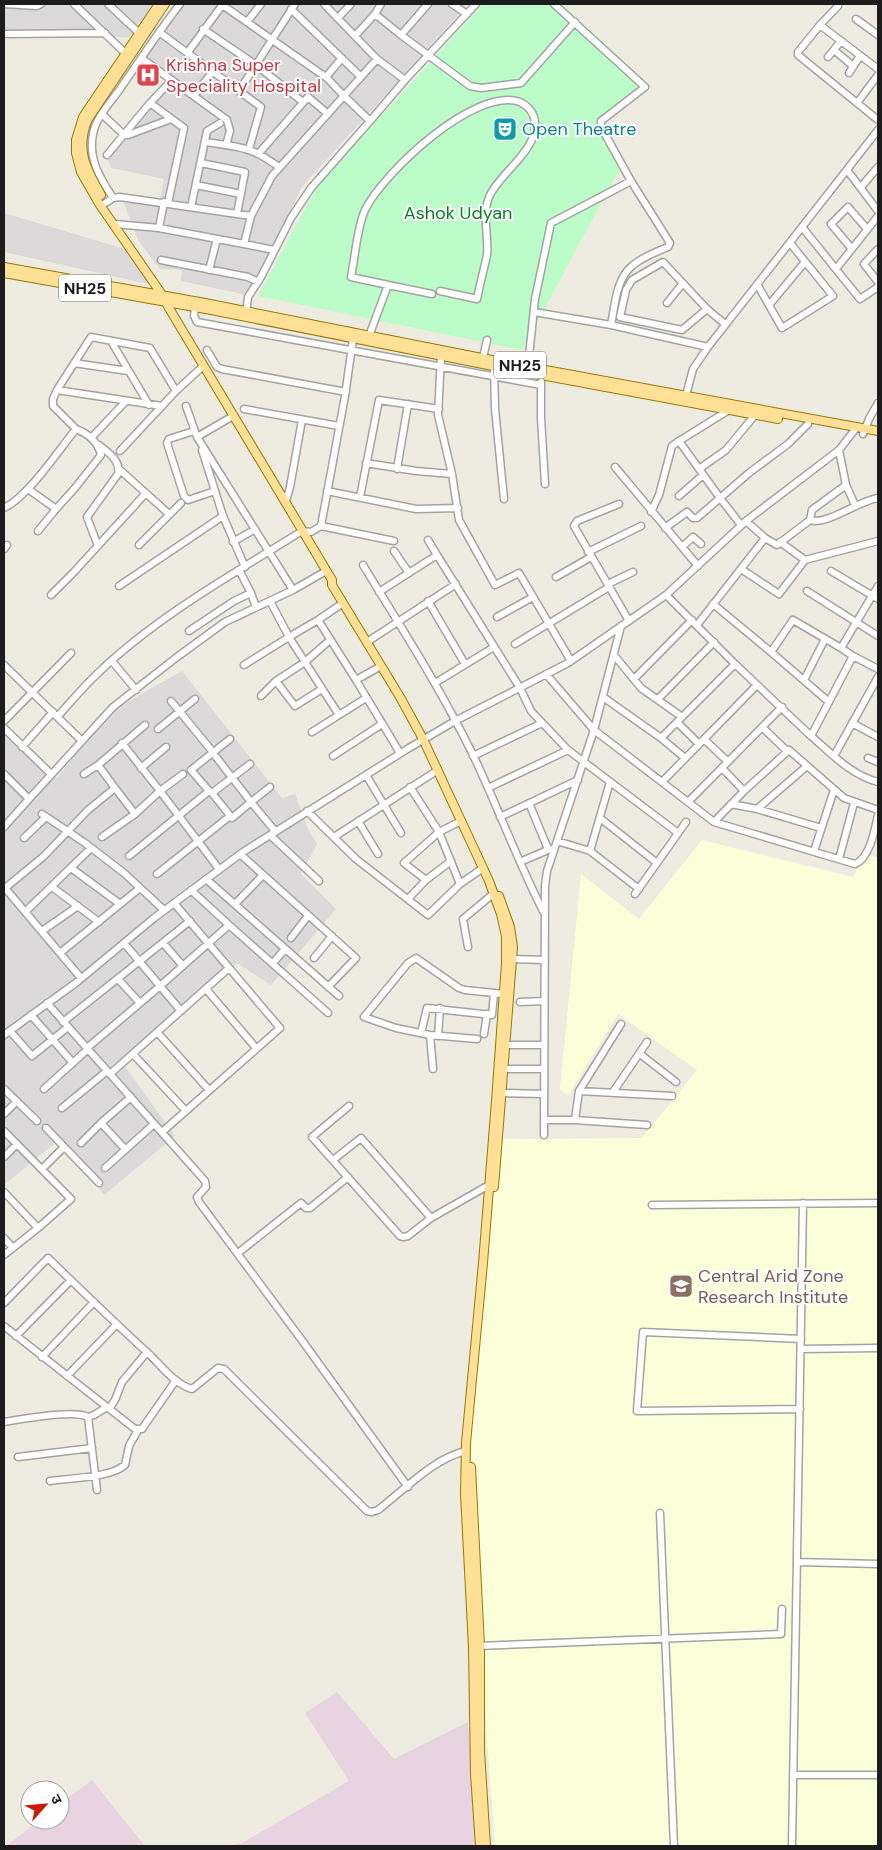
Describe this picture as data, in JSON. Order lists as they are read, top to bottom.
{
  "streets": {
    "main road": ["NH25"]
  },
  "parks": ["Ashok Udyan"],
  "places": {
    "hospital": ["Krishna Super Speciality Hospital"],
    "theatre": ["Open Theatre"],
    "school or university": ["Central Arid Zone Research Institute"]
  },
  "north": "top right"
}
